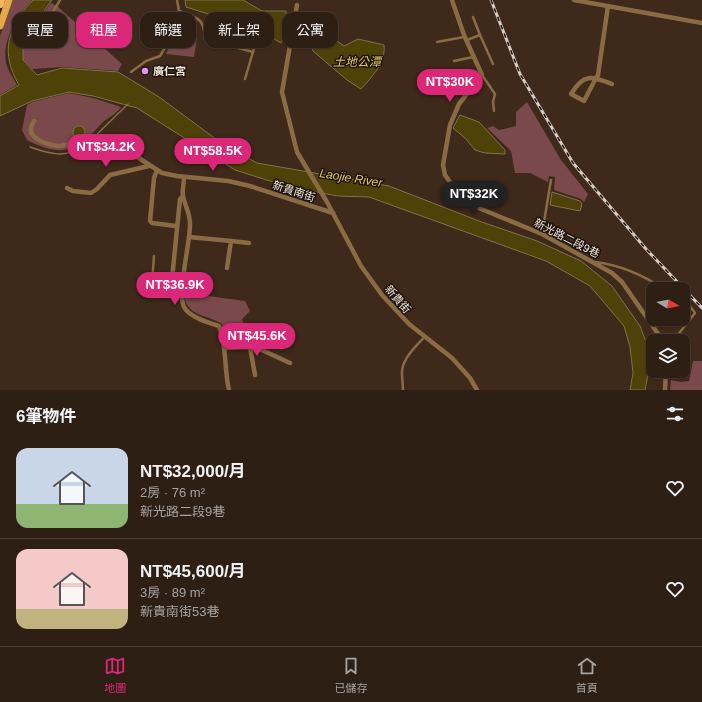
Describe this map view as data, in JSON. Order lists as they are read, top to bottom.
{
  "streets": {
    "street": ["新貴南街", "新光路二段9巷", "新貴街"]
  },
  "crossings": [
    ["新貴南街", "新貴街"]
  ],
  "water": ["土地公潭", "Laojie River"],
  "places": ["廣仁宮"],
  "north": "right",
  "page": {
    "chip": [
      "買屋",
      "租屋",
      "篩選",
      "新上架",
      "公寓"
    ],
    "price": [
      "NT$30K",
      "NT$34.2K",
      "NT$58.5K",
      "NT$32K",
      "NT$36.9K",
      "NT$45.6K"
    ],
    "heading": "6筆物件",
    "list": [
      {
        "name": "NT$32,000/月",
        "note": "2房 · 76 m² · 新光路二段9巷"
      },
      {
        "name": "NT$45,600/月",
        "note": "3房 · 89 m² · 新貴南街53巷"
      }
    ],
    "tabs": ["地圖", "已儲存", "首頁"]
  }
}
